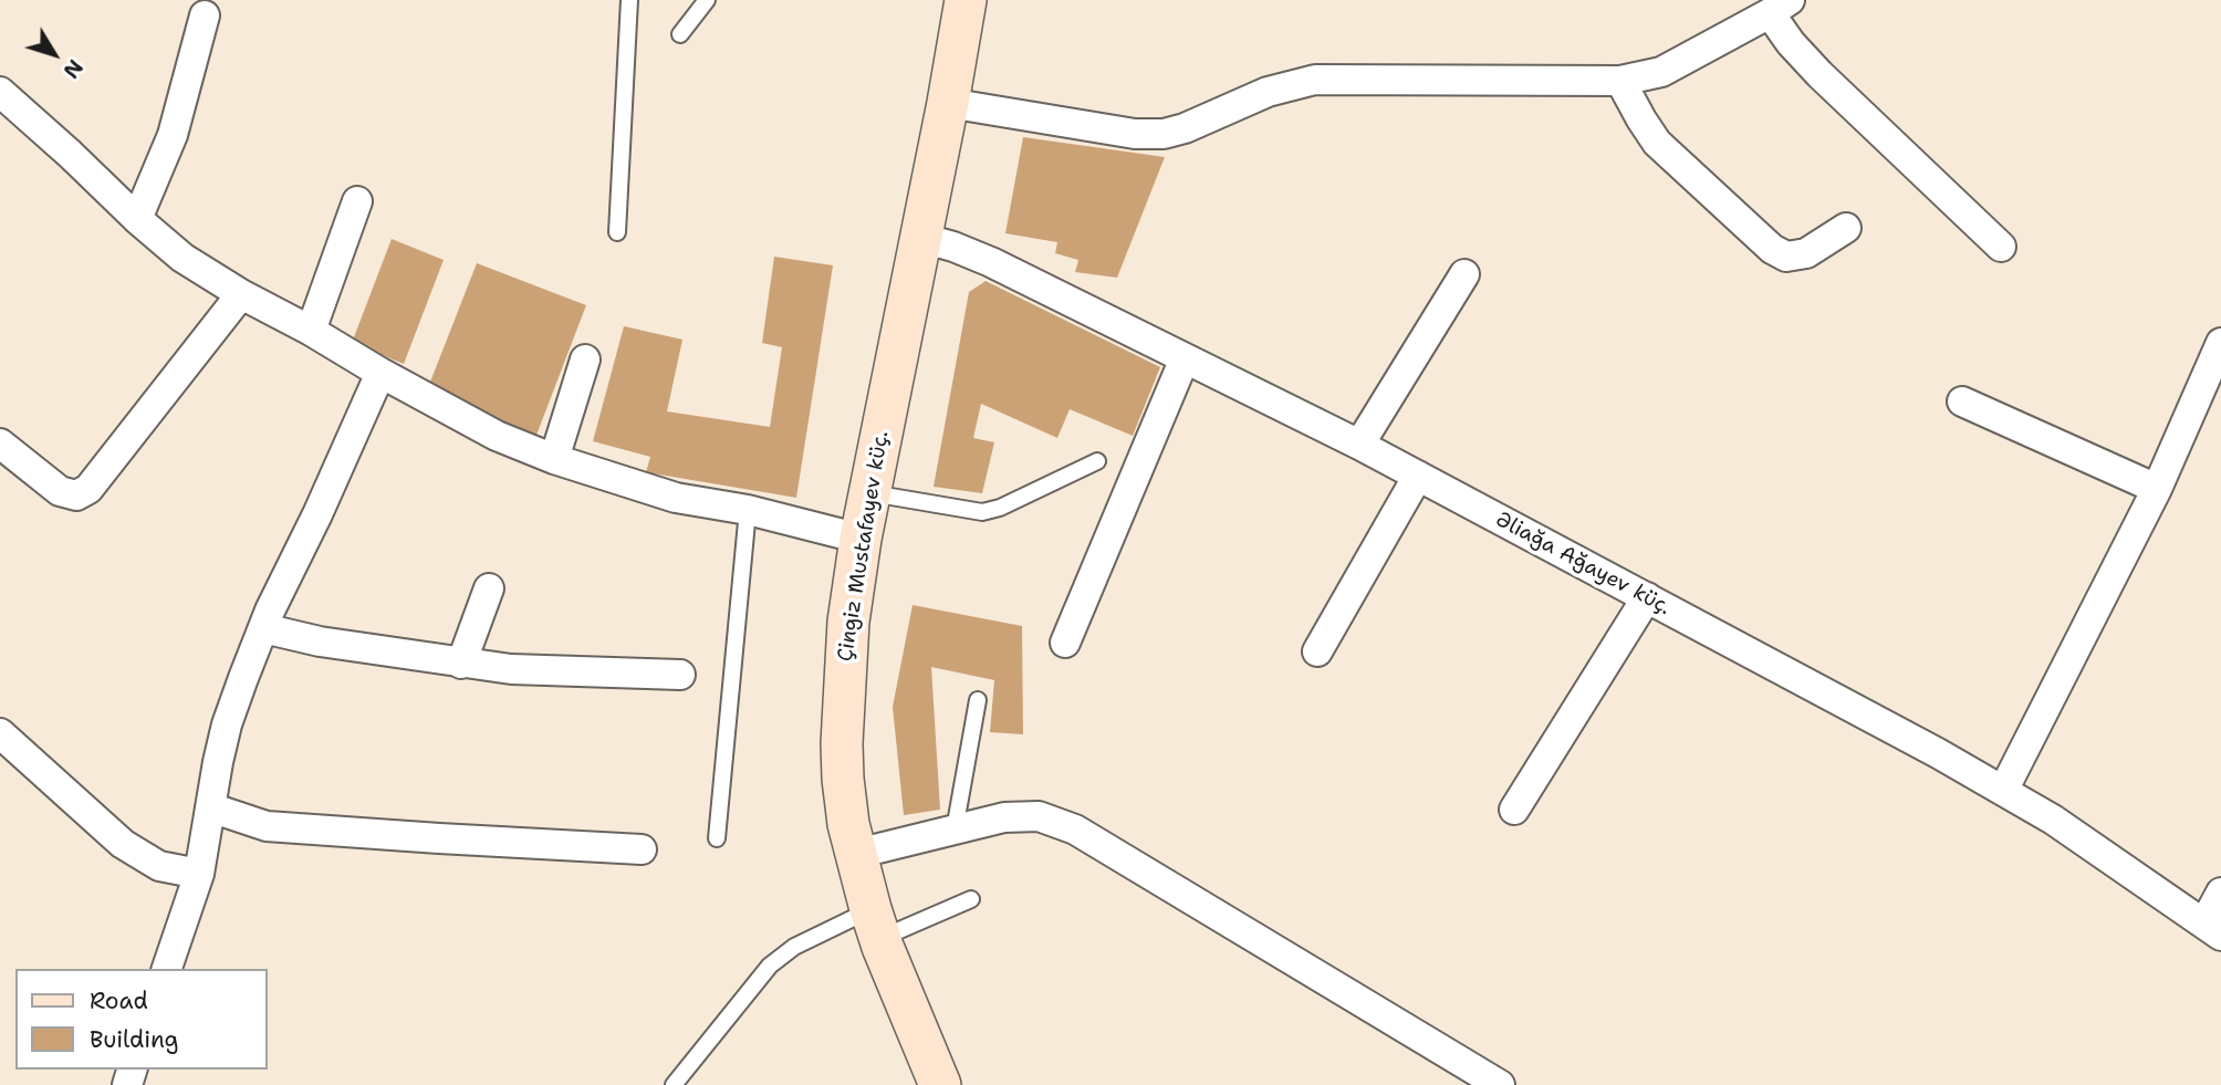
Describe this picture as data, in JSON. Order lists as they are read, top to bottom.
{
  "streets": {
    "street": ["Çingiz Mustafayev küç.", "Əliağa Ağayev küç."]
  },
  "crossings": [
    ["Çingiz Mustafayev küç.", "Əliağa Ağayev küç."]
  ],
  "legend": ["Road", "Building"],
  "north": "bottom right"
}
